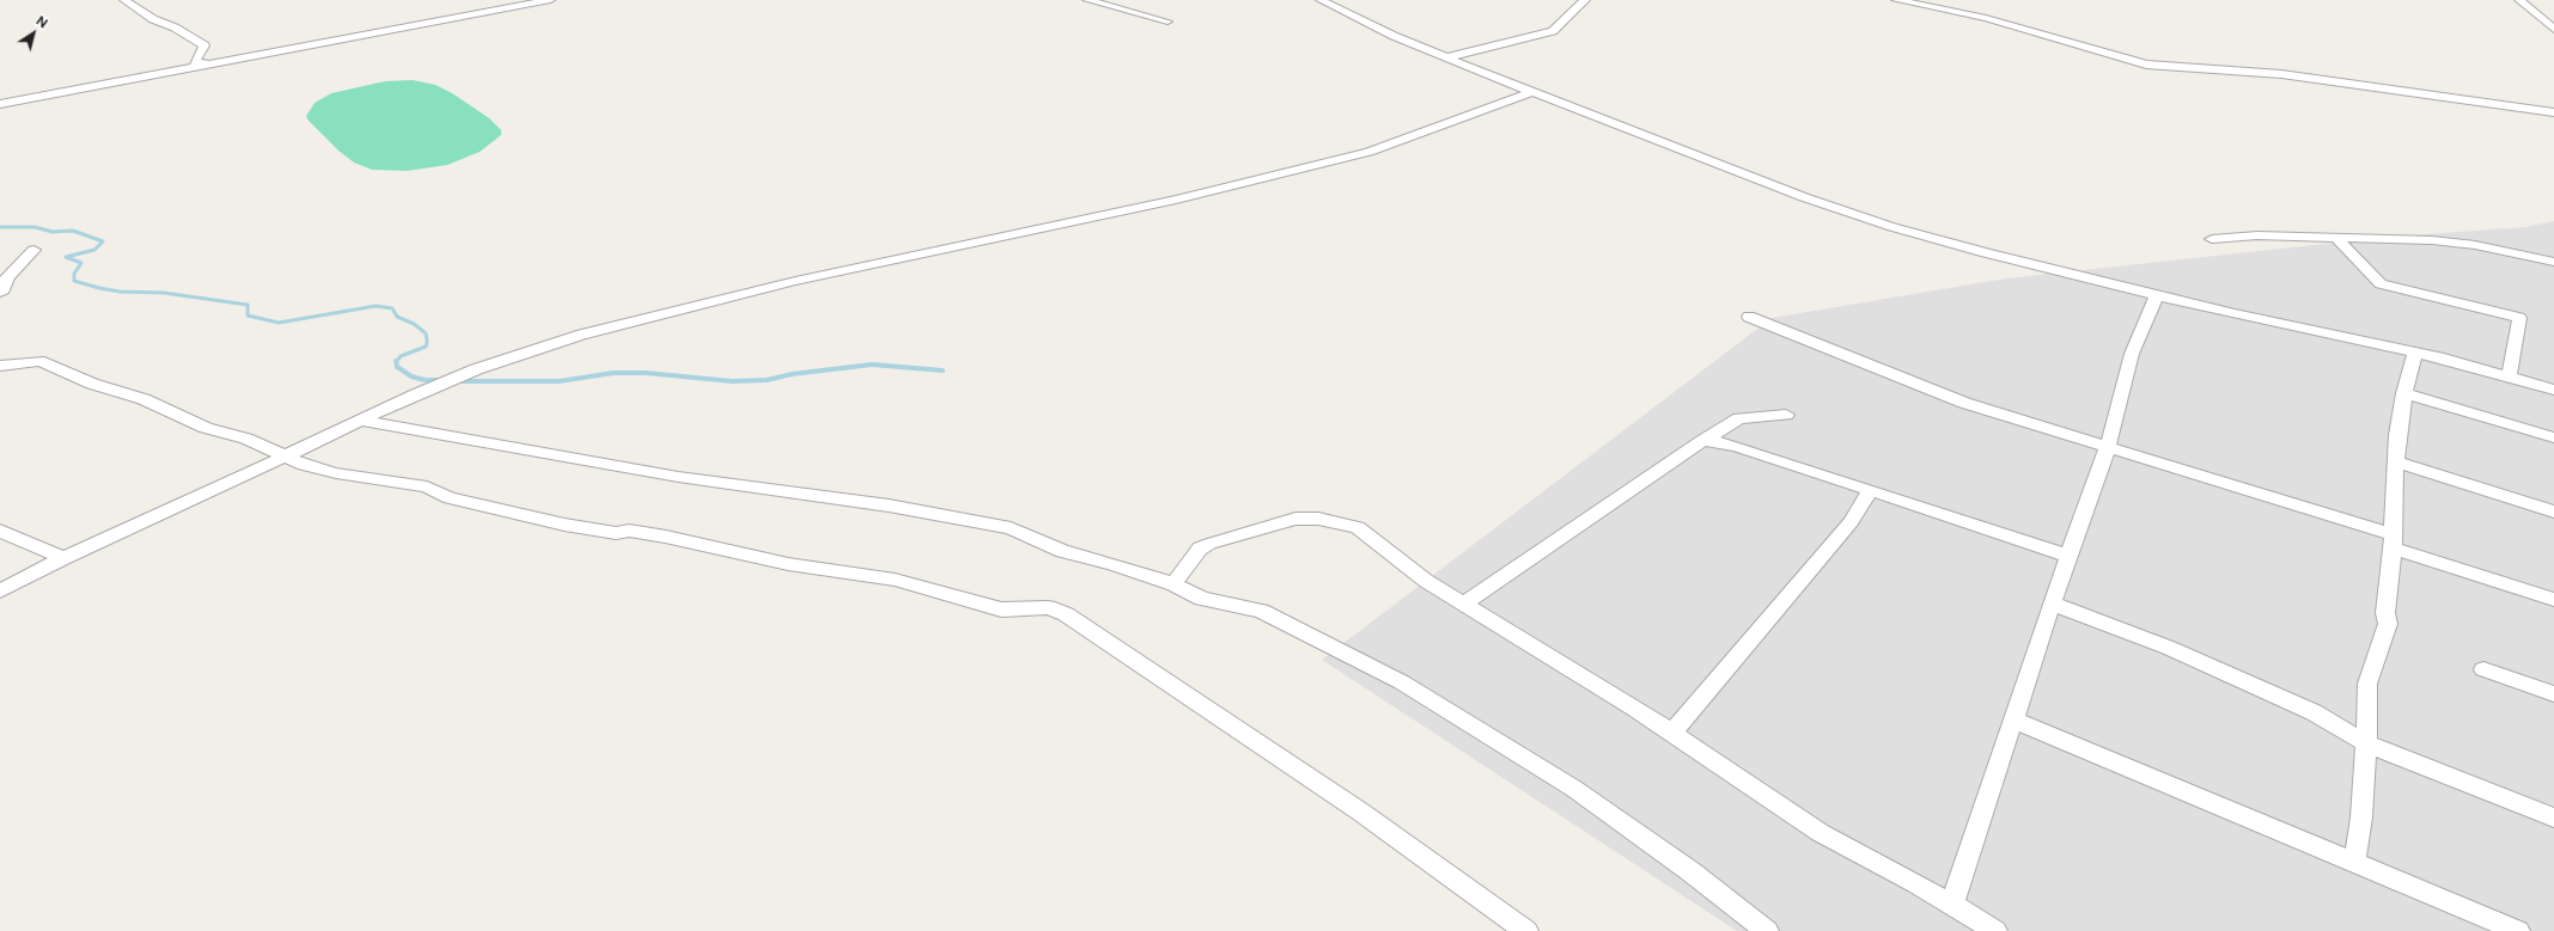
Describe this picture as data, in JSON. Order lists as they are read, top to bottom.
{
  "north": "top right"
}
